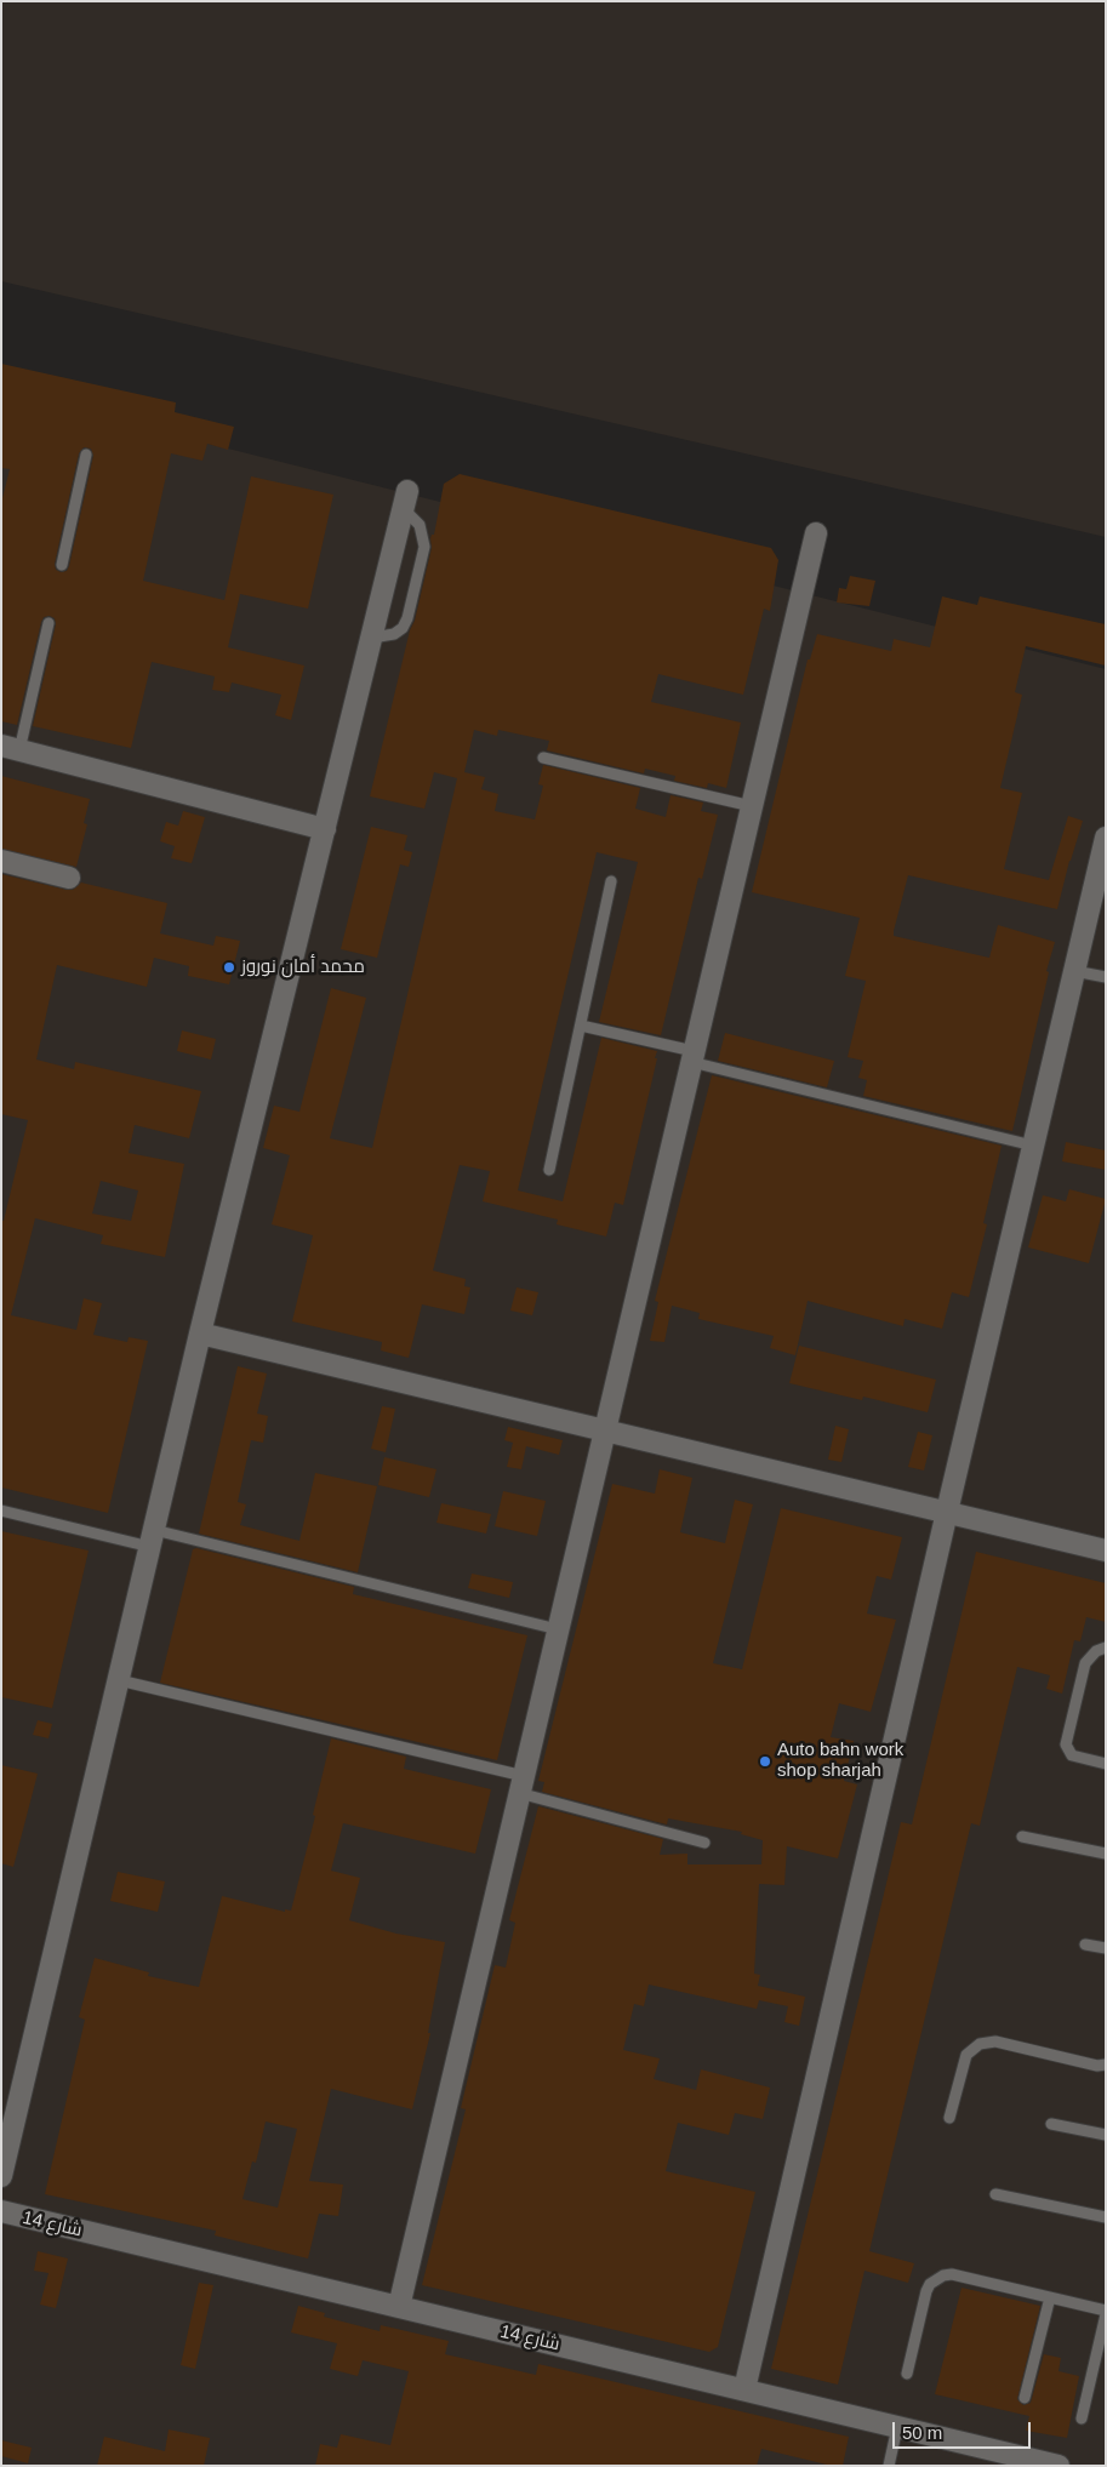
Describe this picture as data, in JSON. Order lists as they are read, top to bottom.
{
  "streets": {
    "street": ["شارع 14"]
  },
  "places": ["محمد أمان نوروز", "Auto bahn work shop sharjah"],
  "scale_bar": "50 m"
}
